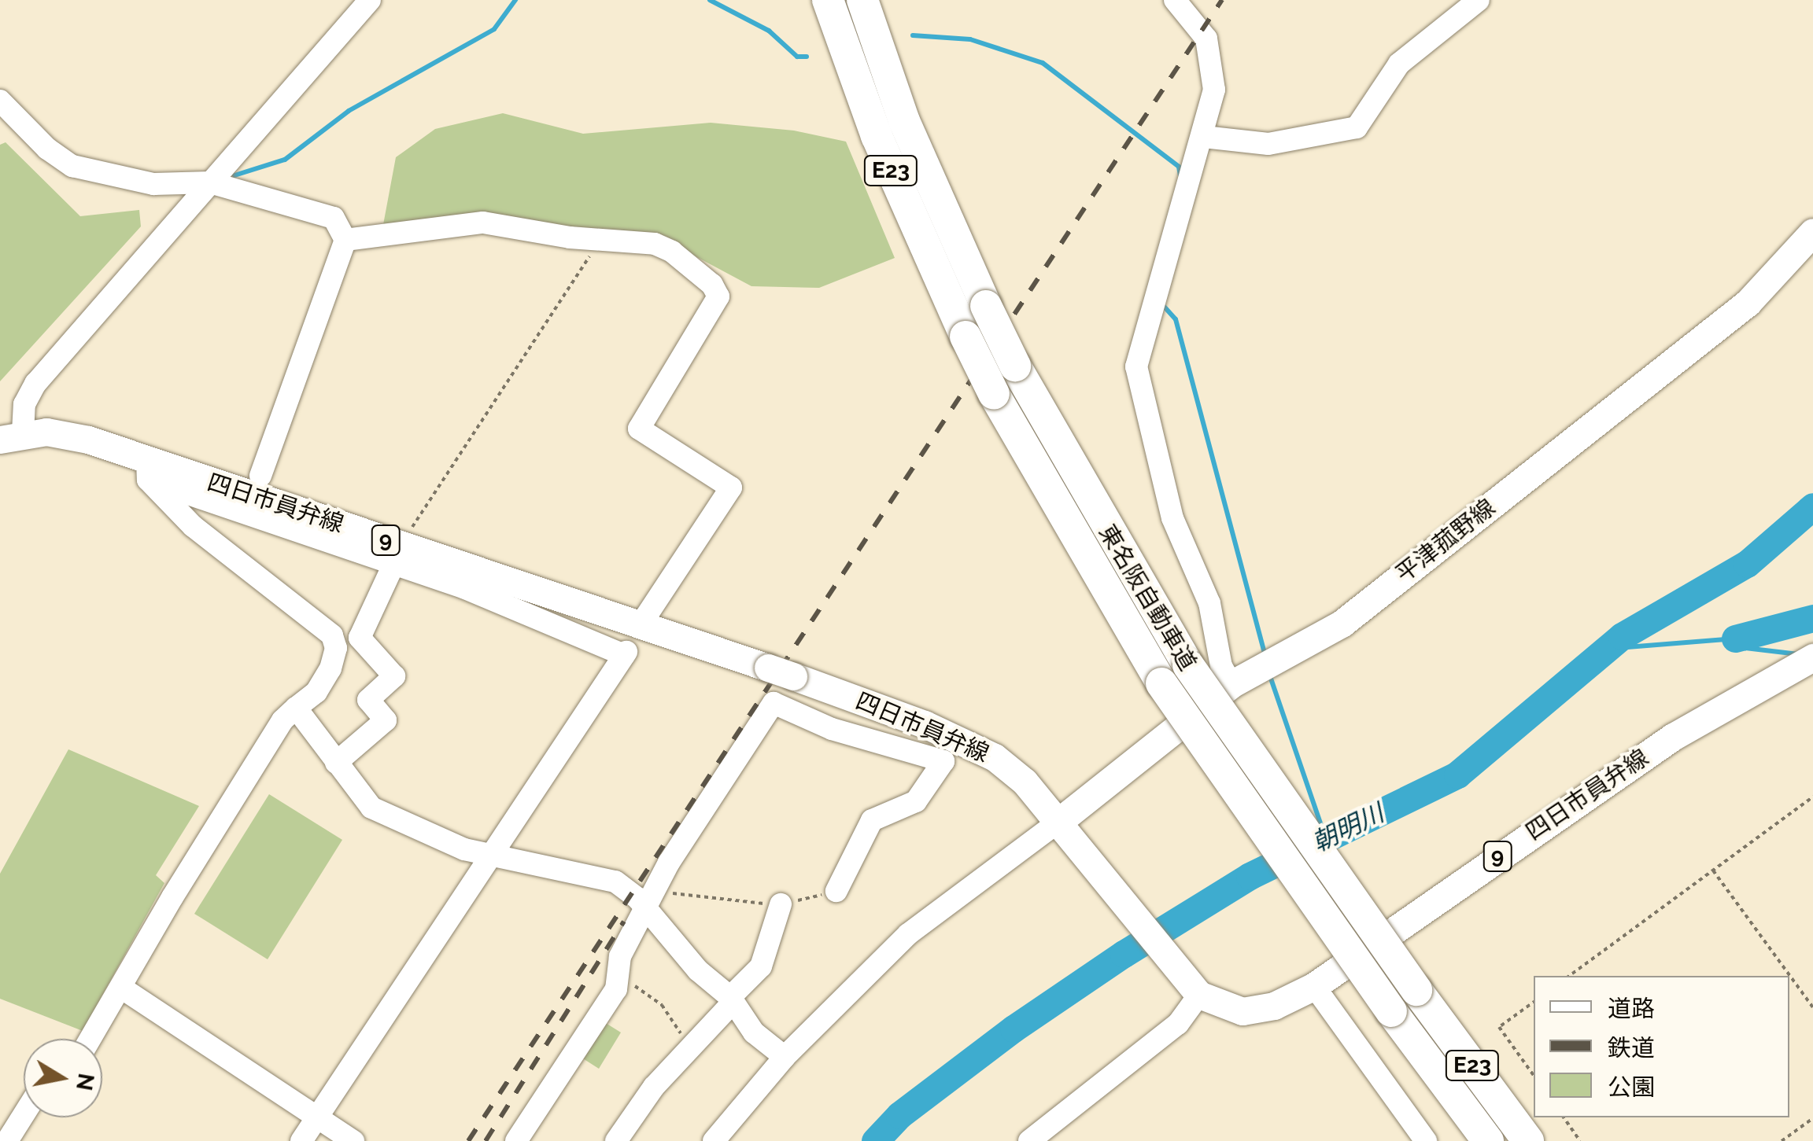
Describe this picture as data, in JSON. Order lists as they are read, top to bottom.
{
  "streets": {
    "highway": ["E23", "東名阪自動車道"],
    "main road": ["四日市員弁線", "9", "平津菰野線"]
  },
  "crossings": [
    ["四日市員弁線", "平津菰野線"]
  ],
  "water": ["朝明川"],
  "legend": ["道路", "鉄道", "公園"],
  "north": "right"
}
